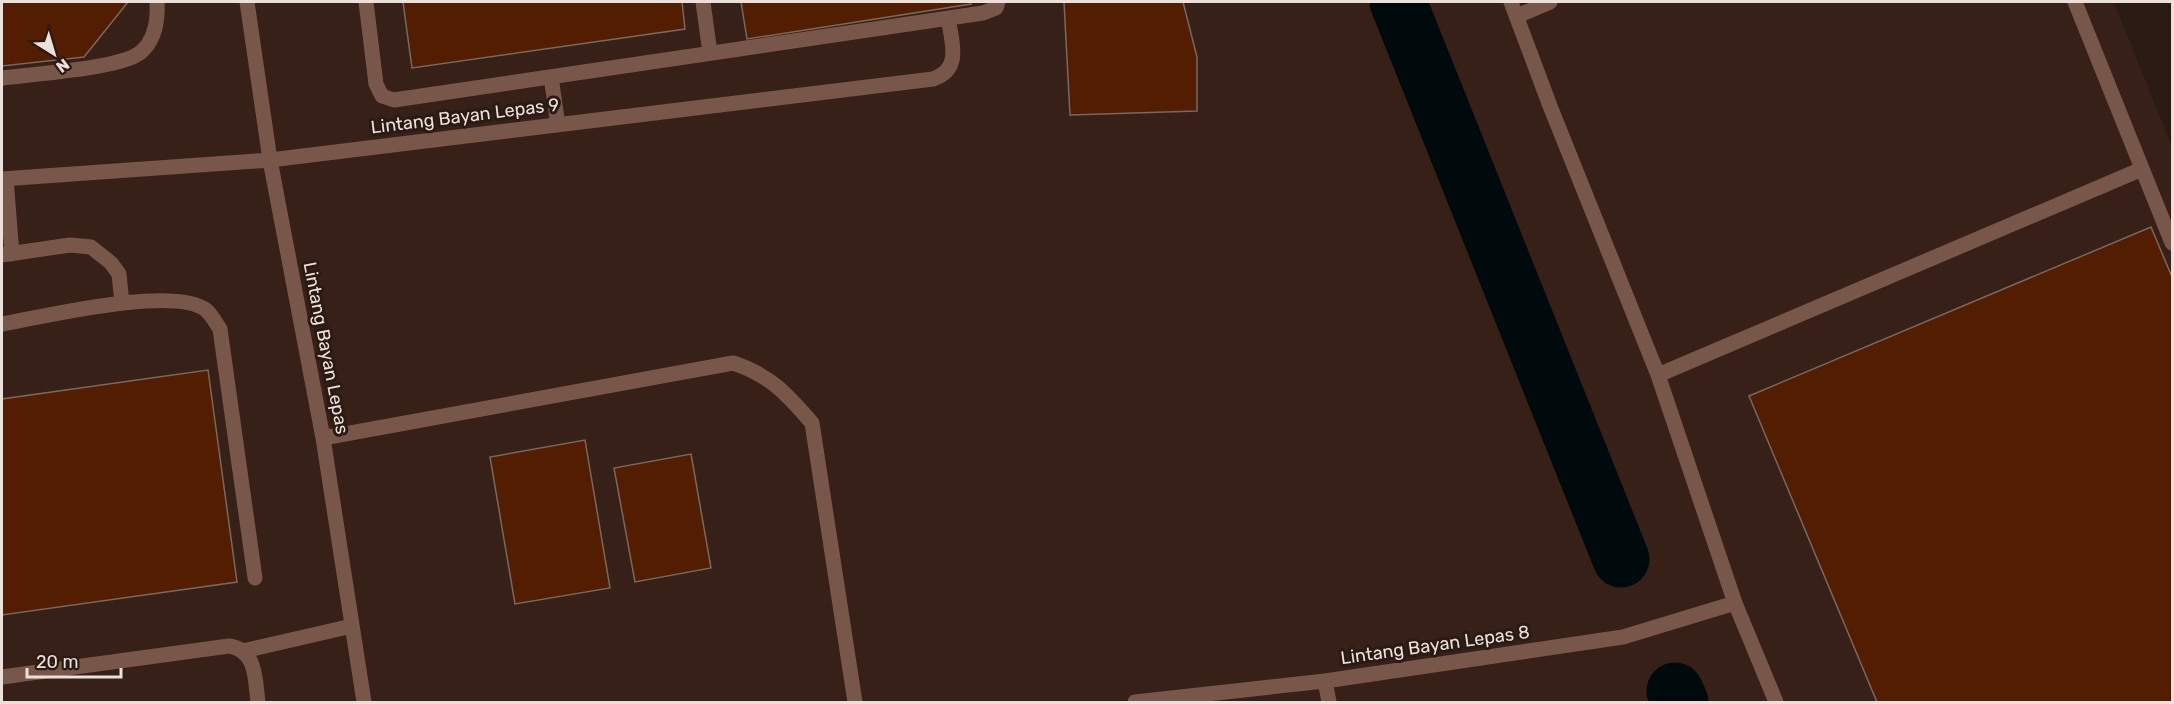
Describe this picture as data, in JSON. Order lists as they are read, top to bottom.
{
  "streets": {
    "street": ["Lintang Bayan Lepas 9", "Lintang Bayan Lepas", "Lintang Bayan Lepas 8"]
  },
  "crossings": [
    ["Lintang Bayan Lepas 9", "Lintang Bayan Lepas"]
  ],
  "scale_bar": "20 m",
  "north": "bottom right"
}
